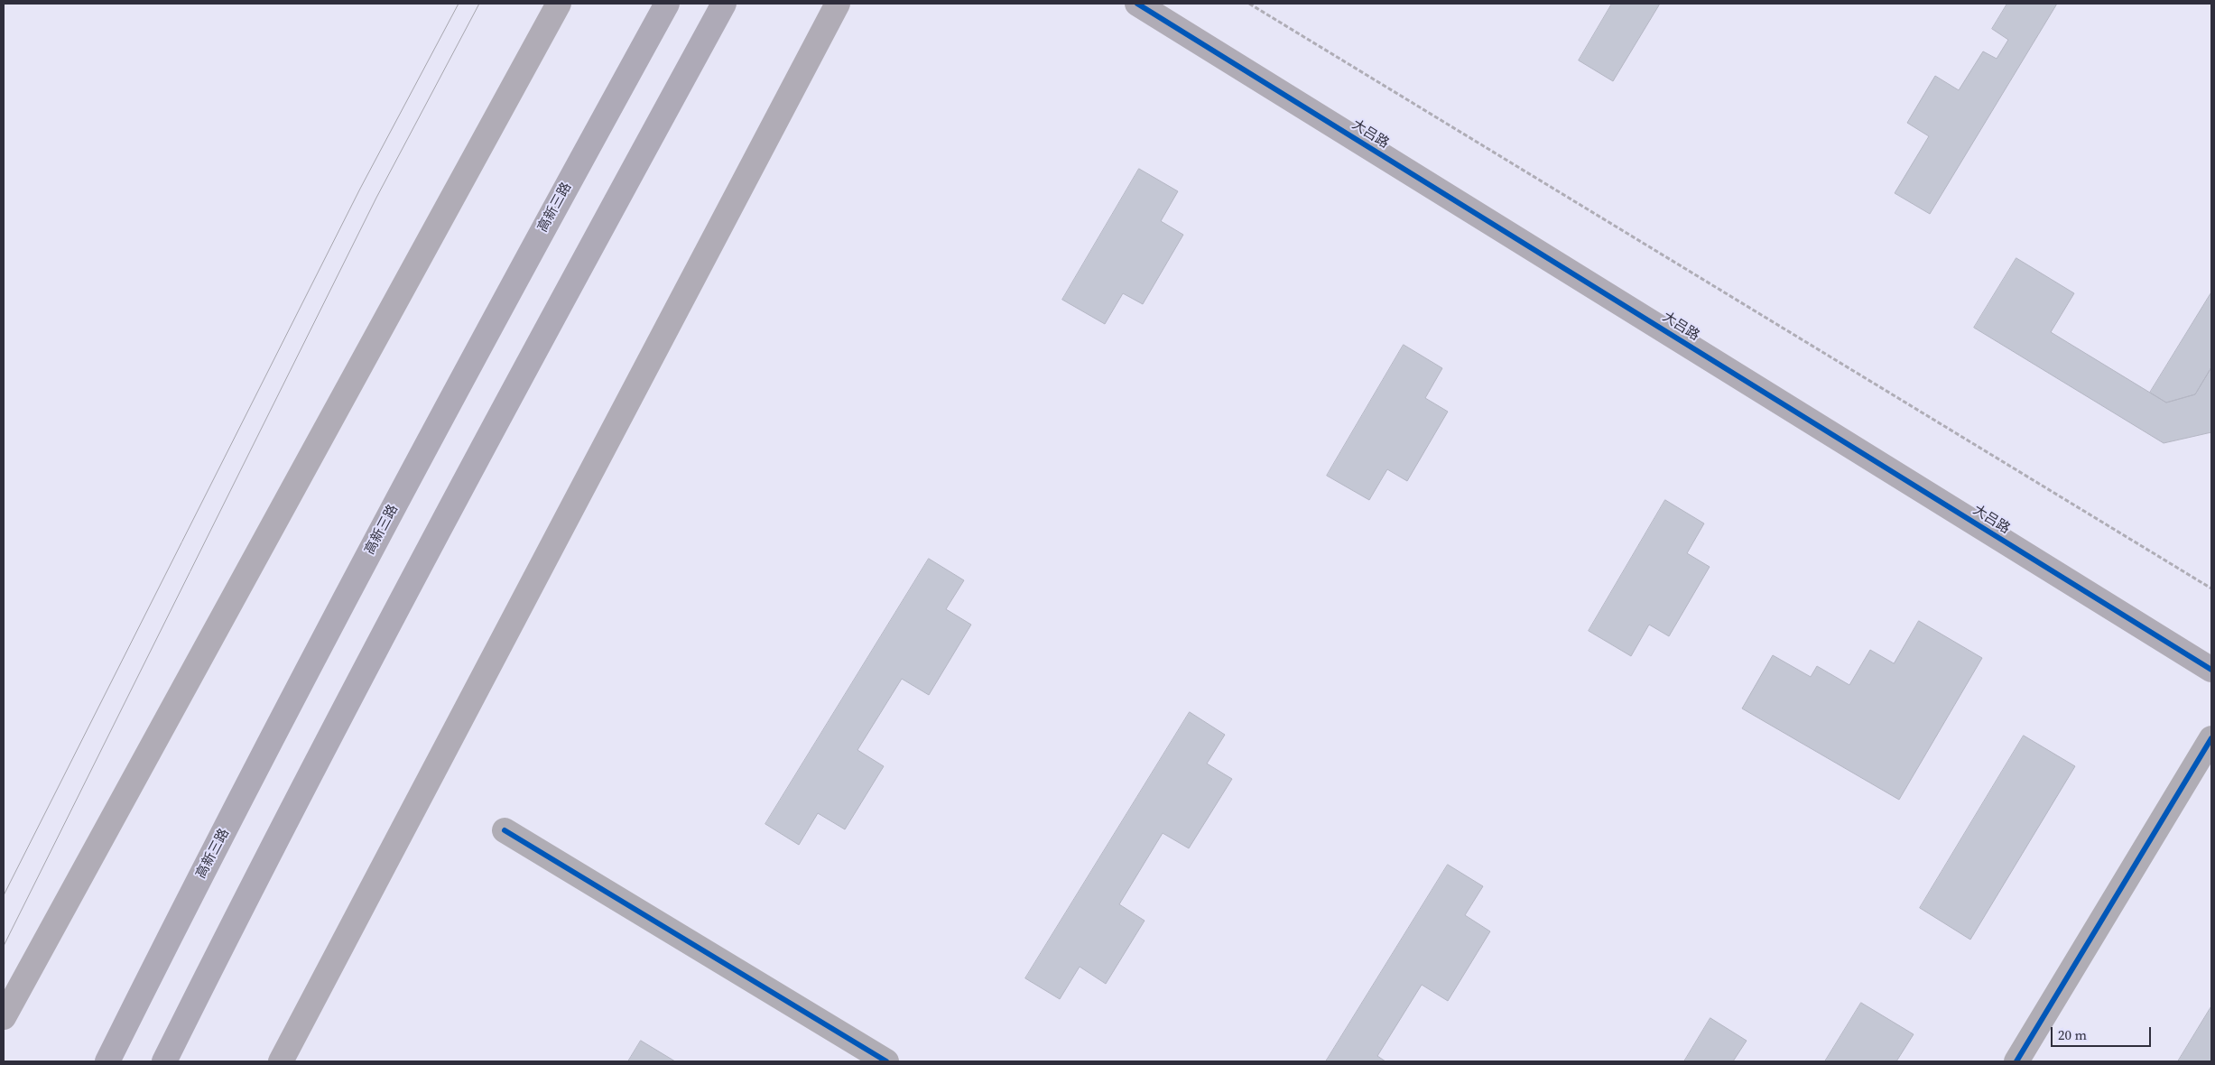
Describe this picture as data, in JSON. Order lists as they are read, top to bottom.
{
  "streets": {
    "highway": ["高新三路"],
    "main road": ["大吕路"]
  },
  "scale_bar": "20 m"
}
